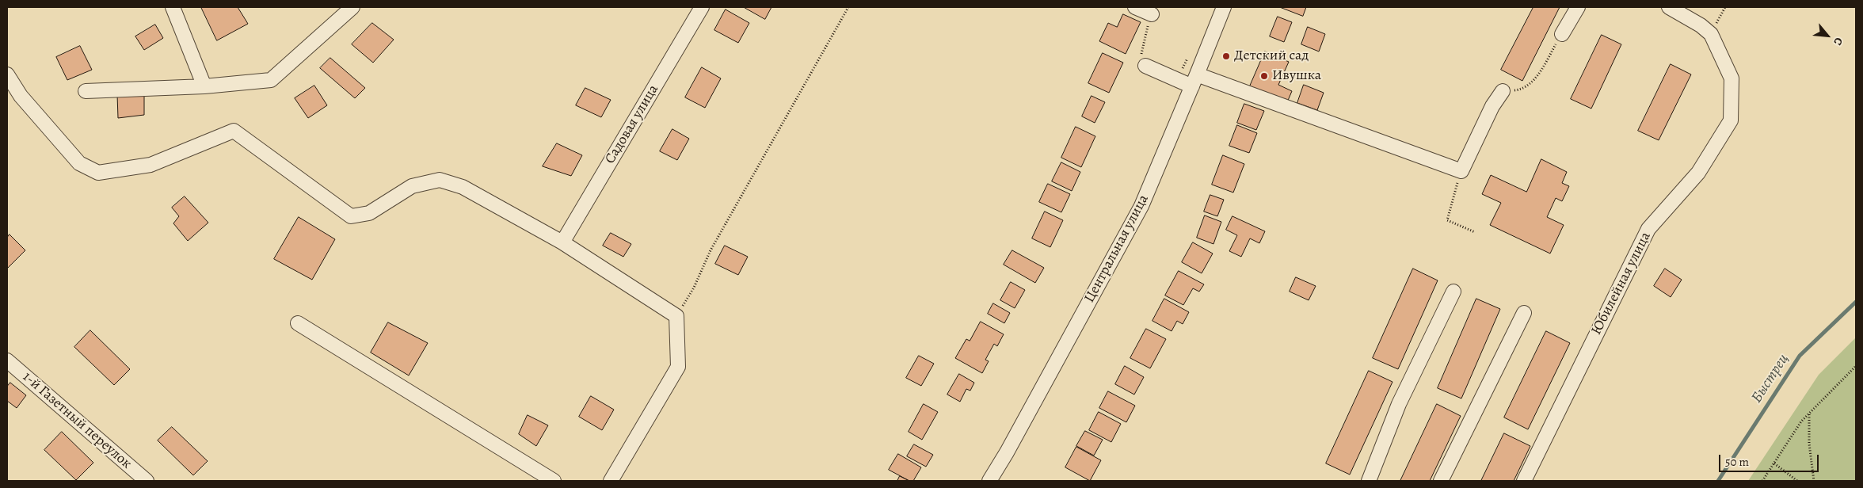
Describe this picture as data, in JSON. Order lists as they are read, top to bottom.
{
  "streets": {
    "street": [
      "Садовая улица",
      "Центральная улица",
      "Юбилейная улица",
      "1-й Газетный переулок"
    ]
  },
  "water": ["Быстрец"],
  "places": ["Детский сад", "Ивушка"],
  "scale_bar": "50 m",
  "north": "bottom right"
}
